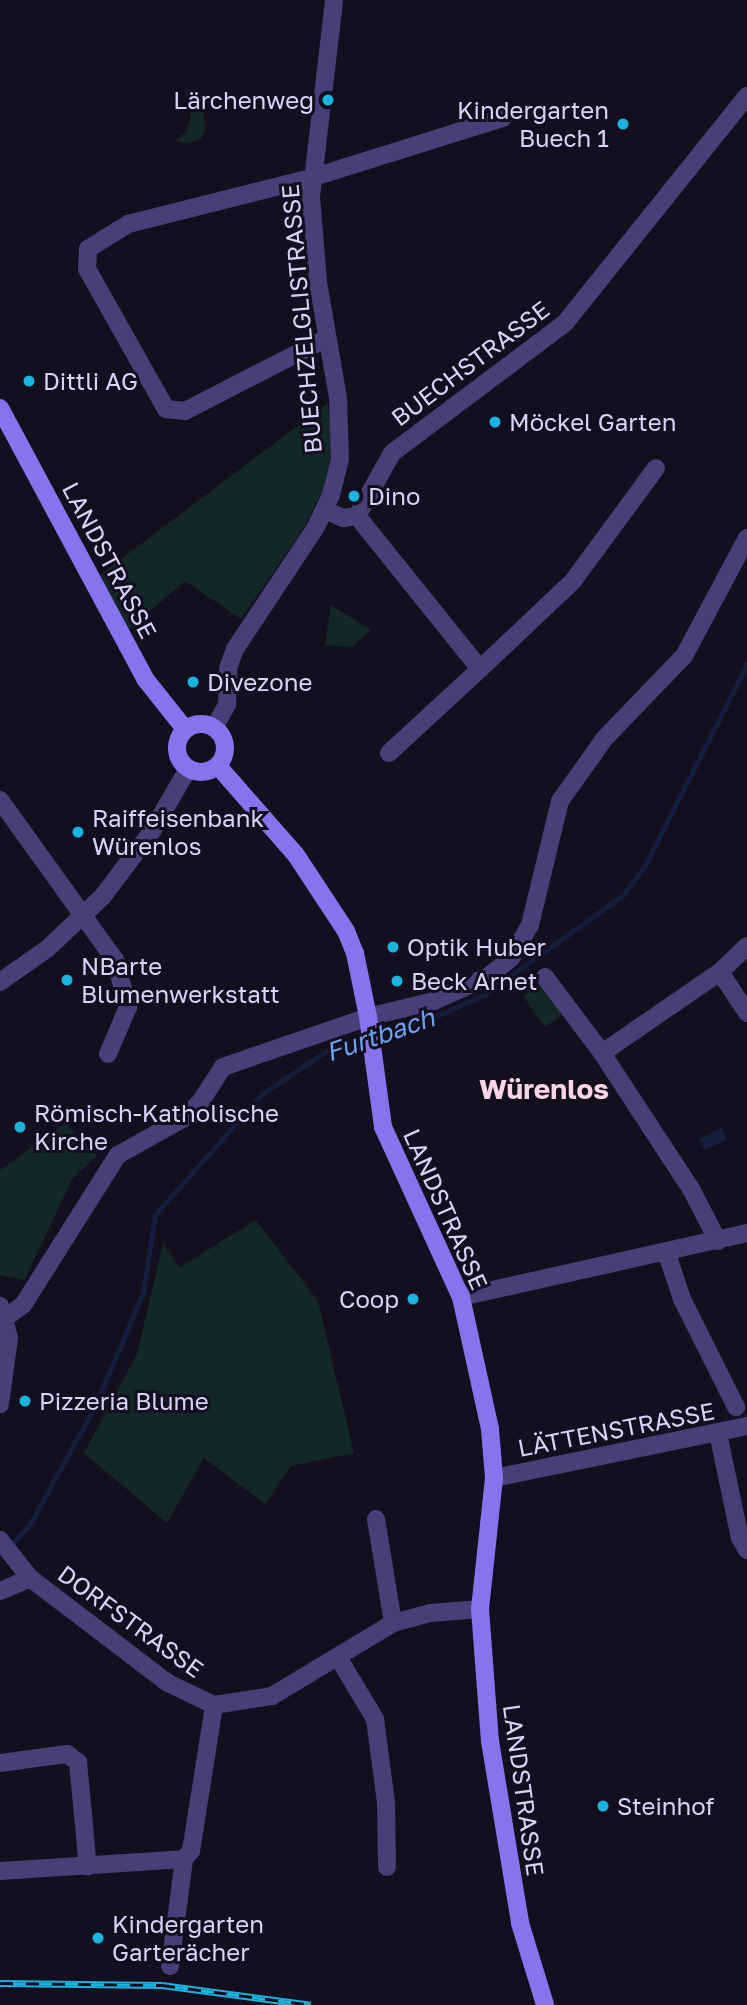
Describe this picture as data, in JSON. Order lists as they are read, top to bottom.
{
  "streets": {
    "main road": ["LANDSTRASSE"],
    "street": [
      "BUECHZELGLISTRASSE",
      "BUECHSTRASSE",
      "LÄTTENSTRASSE",
      "DORFSTRASSE"
    ]
  },
  "crossings": [
    ["BUECHZELGLISTRASSE", "LANDSTRASSE"],
    ["LANDSTRASSE", "LÄTTENSTRASSE"],
    ["LANDSTRASSE", "DORFSTRASSE"]
  ],
  "districts": ["Würenlos"],
  "water": ["Furtbach"],
  "places": [
    "Lärchenweg",
    "Kindergarten Buech 1",
    "Dittli AG",
    "Möckel Garten",
    "Dino",
    "Divezone",
    "Raiffeisenbank Würenlos",
    "Optik Huber",
    "NBarte Blumenwerkstatt",
    "Beck Arnet",
    "Römisch-Katholische Kirche",
    "Coop",
    "Pizzeria Blume",
    "Steinhof",
    "Kindergarten Garterächer"
  ]
}
